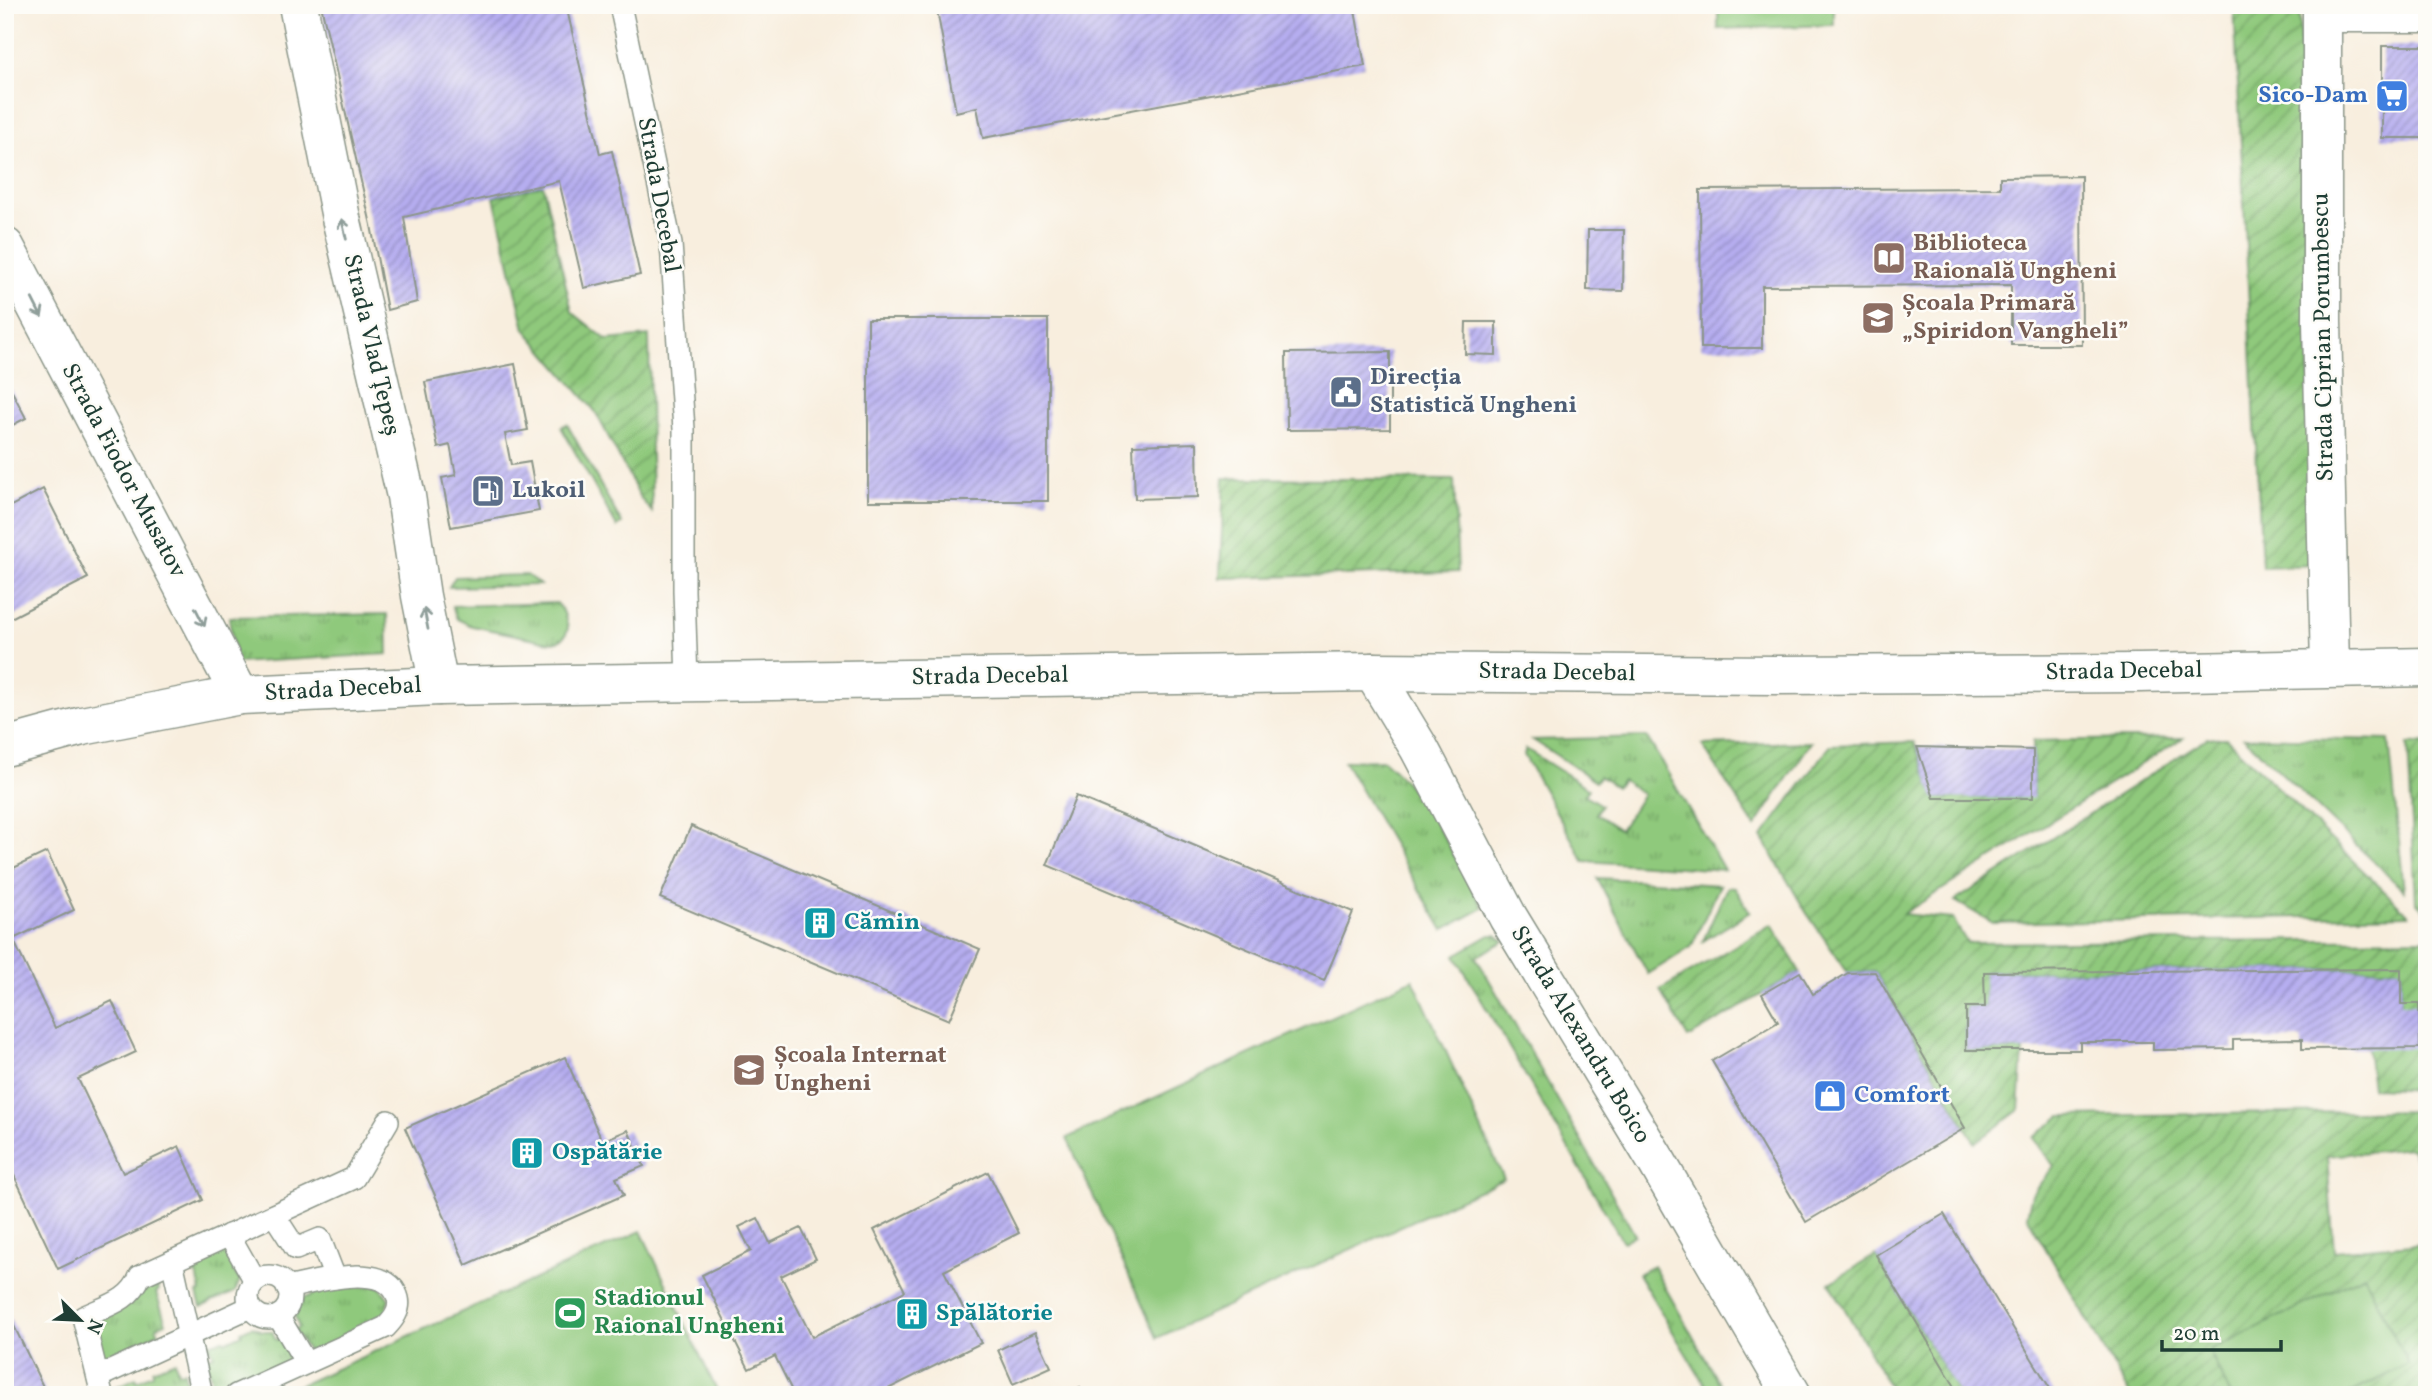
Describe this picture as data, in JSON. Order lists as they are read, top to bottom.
{
  "streets": {
    "street": [
      "Strada Decebal",
      "Strada Ciprian Porumbescu",
      "Strada Vlad Ţepeș",
      "Strada Fiodor Musatov",
      "Strada Alexandru Boico"
    ]
  },
  "crossings": [
    ["Strada Decebal", "Strada Ciprian Porumbescu"],
    ["Strada Decebal", "Strada Vlad Ţepeș"],
    ["Strada Decebal", "Strada Fiodor Musatov"],
    ["Strada Decebal", "Strada Alexandru Boico"]
  ],
  "one_way": ["Strada Vlad Ţepeș", "Strada Fiodor Musatov"],
  "places": {
    "supermarket": ["Sico-Dam"],
    "library": ["Biblioteca Raională Ungheni"],
    "school or university": ["Școala Primară „Spiridon Vangheli”", "Școala Internat Ungheni"],
    "public building": ["Direcția Statistică Ungheni"],
    "fuel station": ["Lukoil"],
    "building": ["Cămin", "Ospătărie", "Spălătorie"],
    "shop": ["Comfort"],
    "sports": ["Stadionul Raional Ungheni"]
  },
  "scale_bar": "20 m",
  "north": "bottom right"
}
